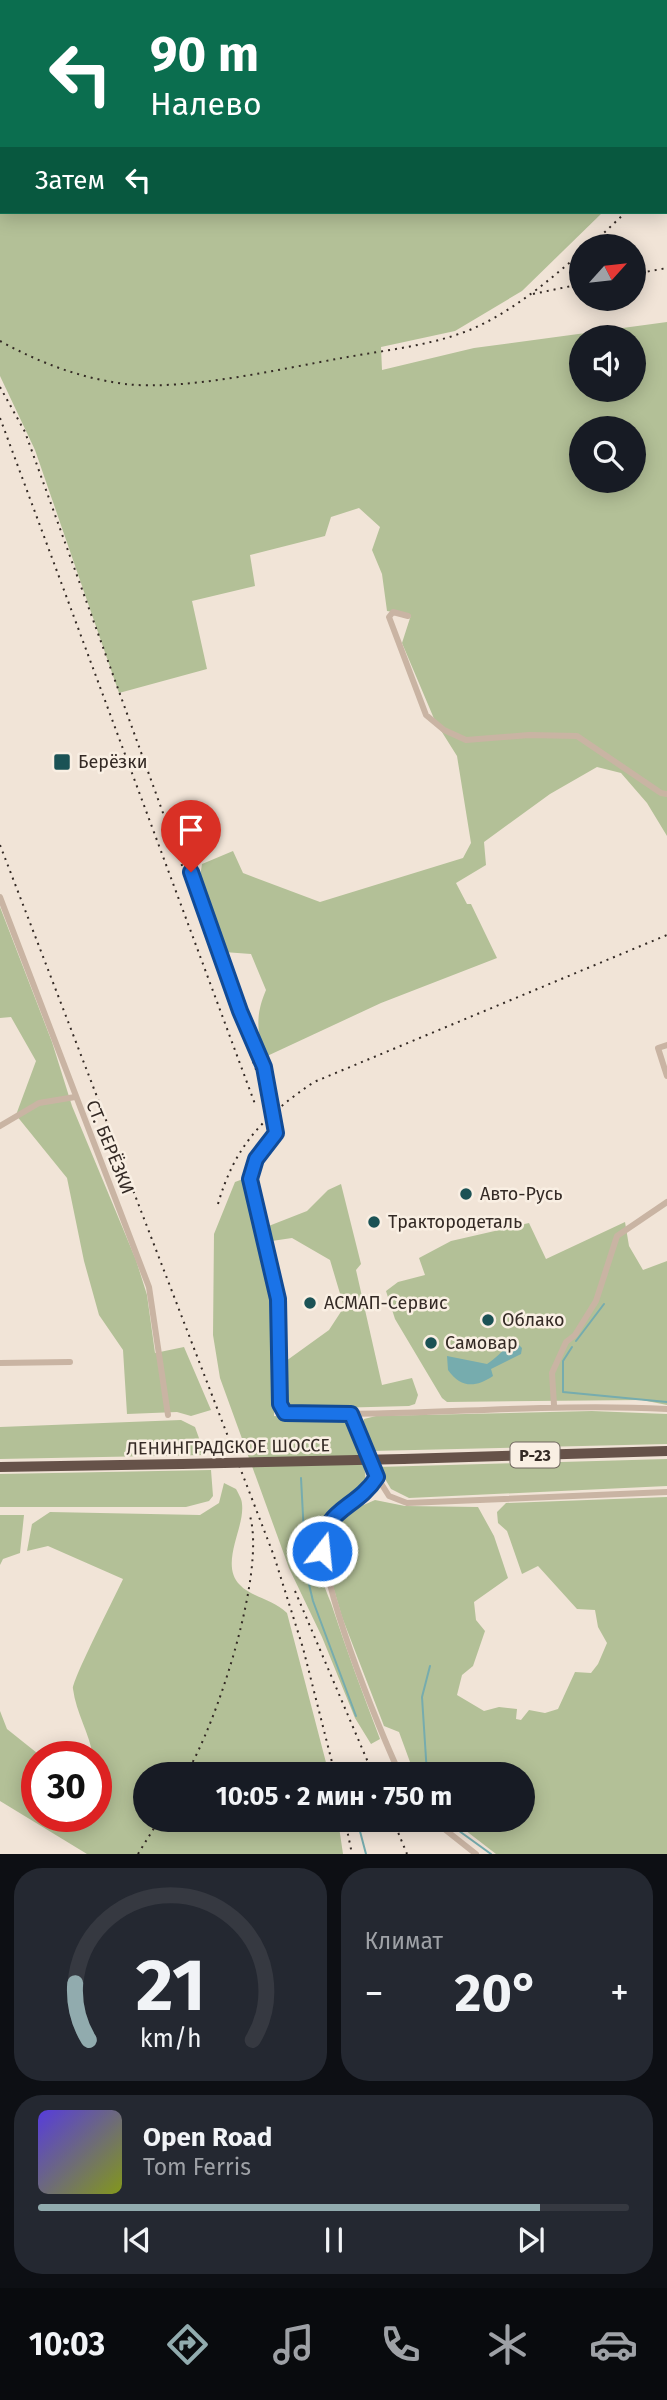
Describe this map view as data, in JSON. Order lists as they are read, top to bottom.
{
  "streets": {
    "highway": ["ЛЕНИНГРАДСКОЕ ШОССЕ", "Р-23"],
    "street": ["СТ. БЕРЁЗКИ"]
  },
  "places": {
    "transit": ["Берёзки"],
    "other": [
      "Авто-Русь",
      "Трактородеталь",
      "АСМАП-Сервис",
      "Облако",
      "Самовар"
    ]
  },
  "north": "top right",
  "page": {
    "turn": ["90 m", "Налево"],
    "then": "Затем",
    "limit": "30",
    "trip": "10:05 · 2 мин · 750 m",
    "tile": "Климат",
    "heat": ["−", "20°", "+"],
    "song": ["Open Road", "Tom Ferris"],
    "tabs": "10:03",
    "gauge": ["21", "km/h"]
  }
}
